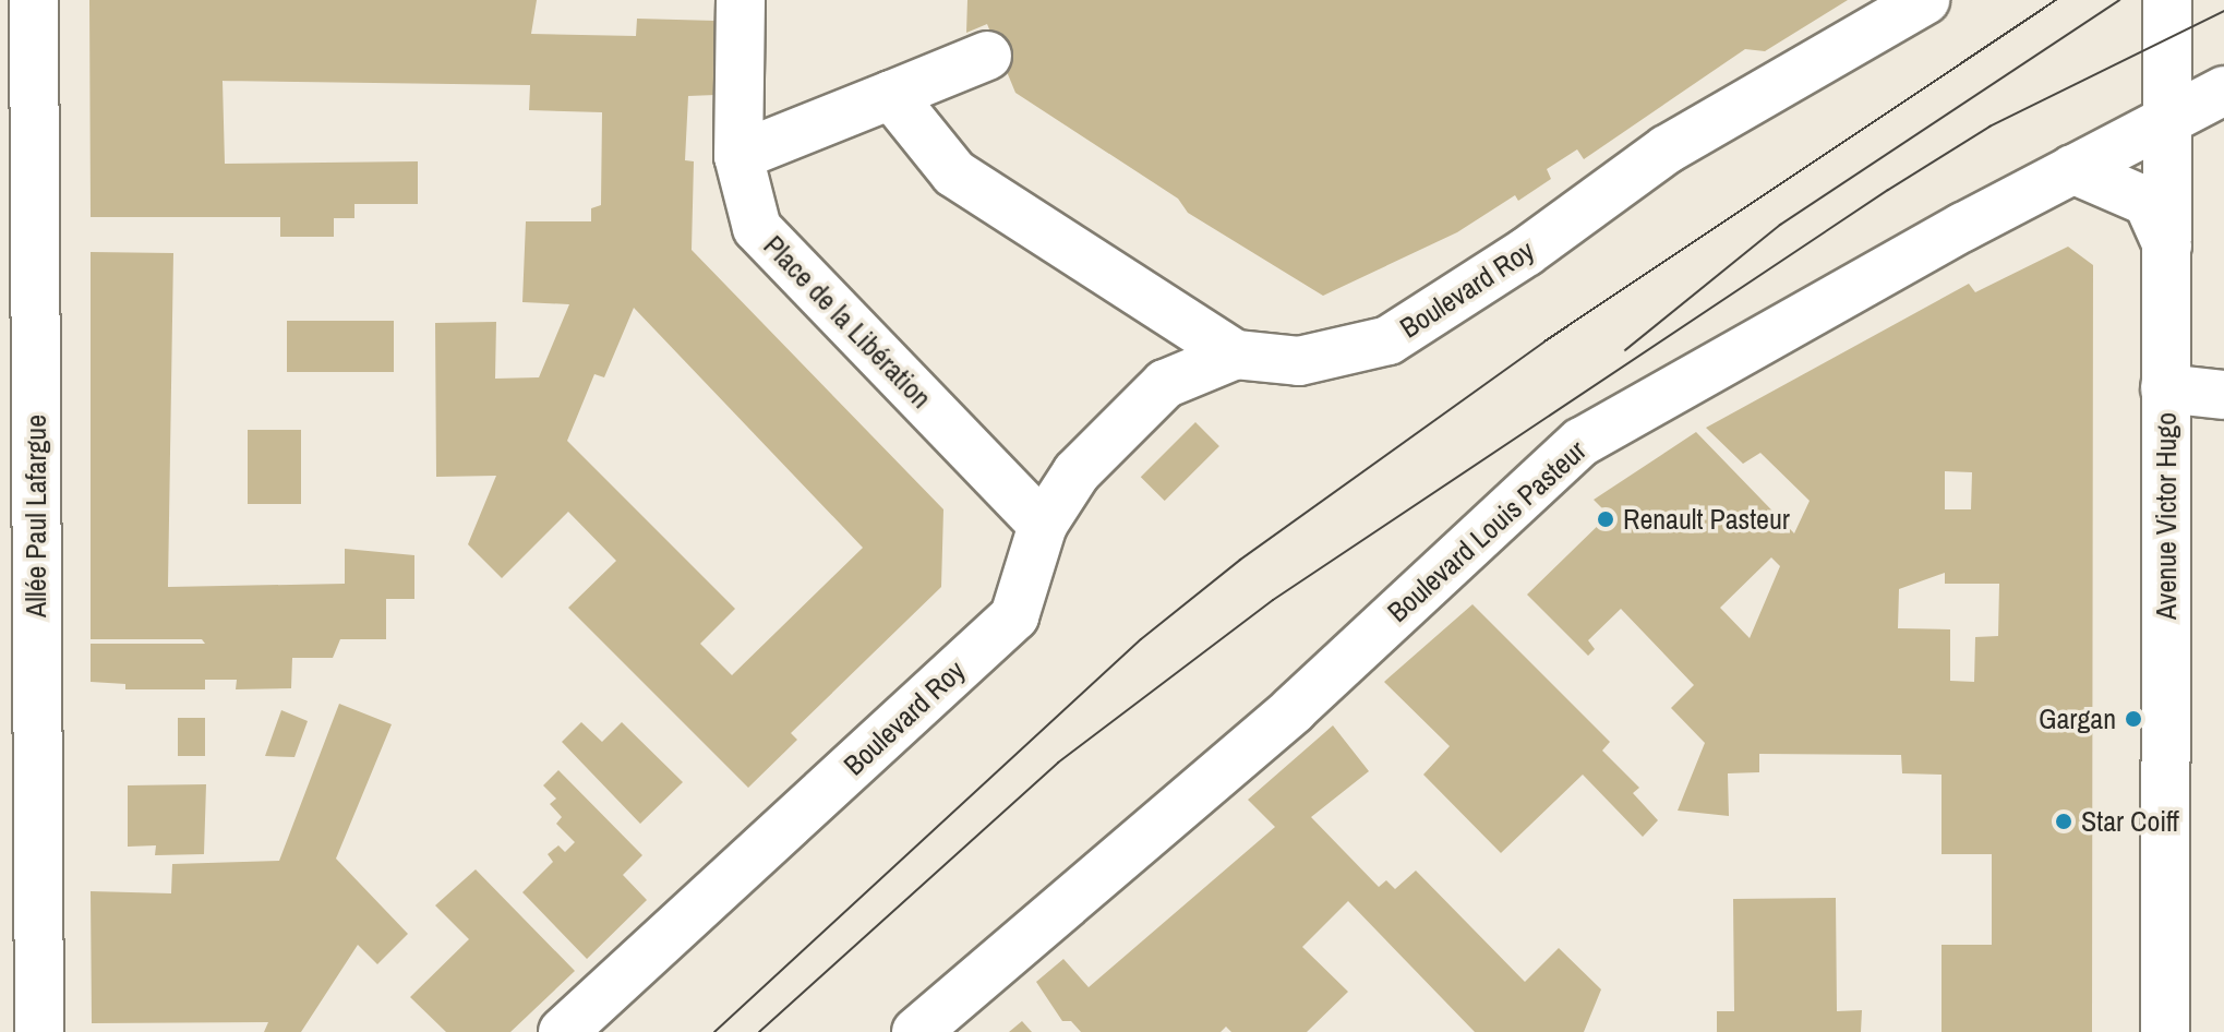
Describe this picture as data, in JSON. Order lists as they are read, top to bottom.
{
  "streets": {
    "street": [
      "Boulevard Roy",
      "Place de la Libération",
      "Allée Paul Lafargue",
      "Avenue Victor Hugo",
      "Boulevard Louis Pasteur"
    ]
  },
  "crossings": [
    ["Boulevard Roy", "Place de la Libération"],
    ["Avenue Victor Hugo", "Boulevard Louis Pasteur"]
  ],
  "places": ["Renault Pasteur", "Gargan", "Star Coiff"]
}
